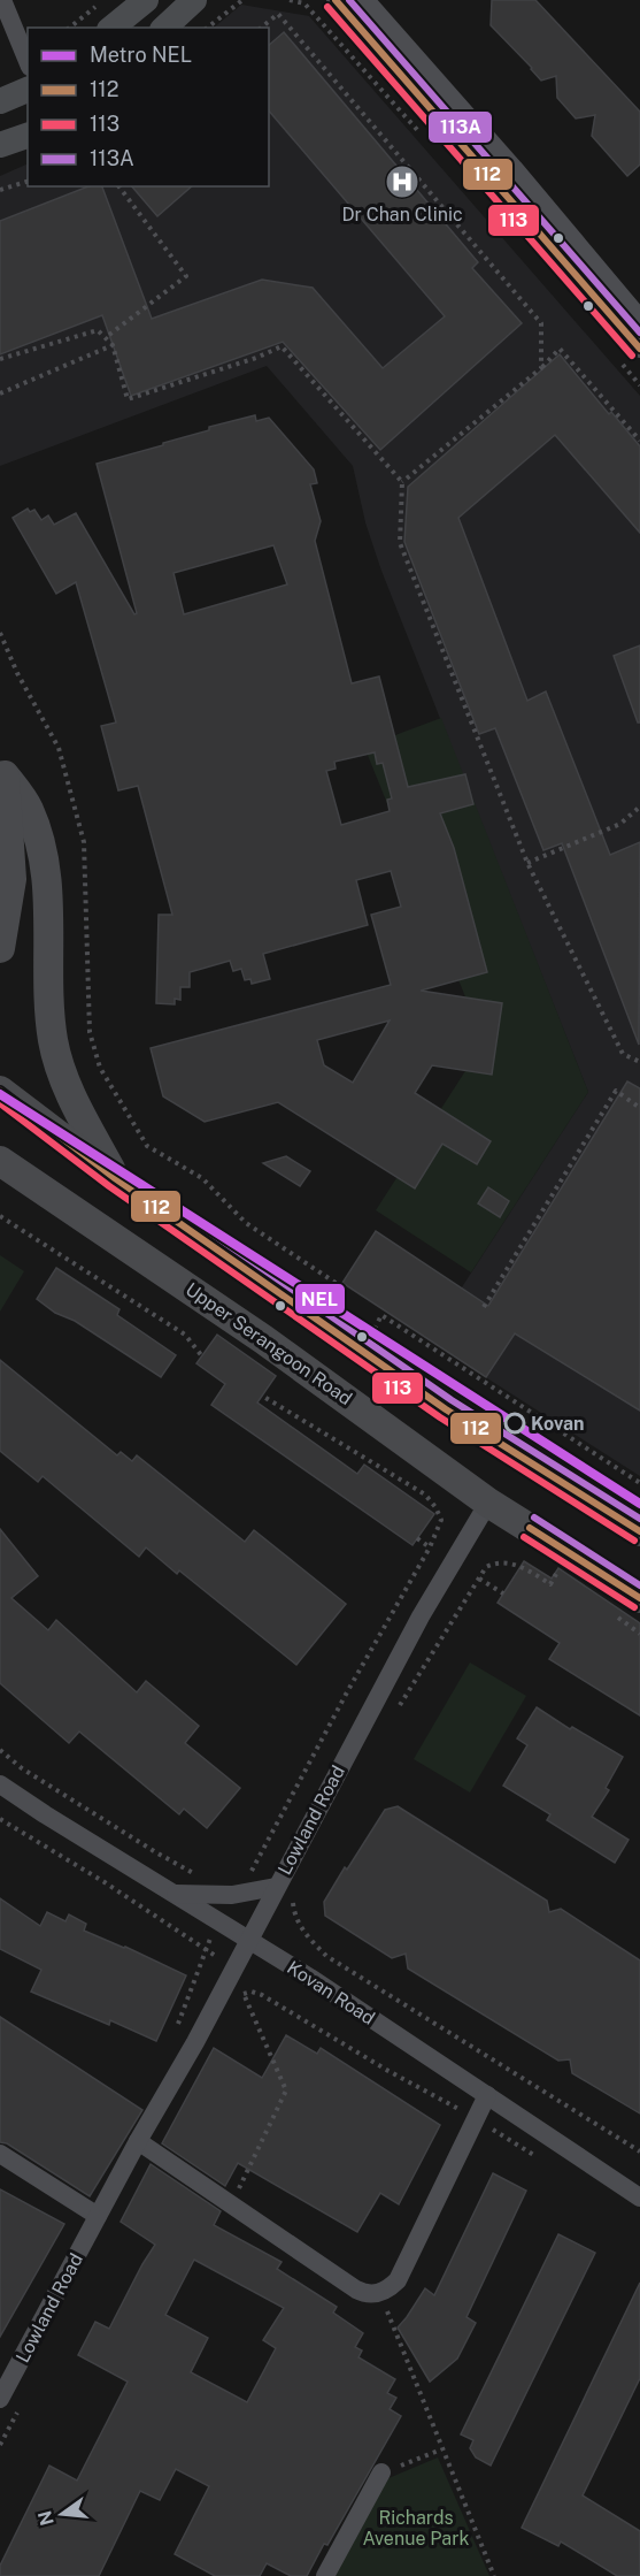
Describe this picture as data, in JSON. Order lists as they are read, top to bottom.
{
  "streets": {
    "main road": ["Upper Serangoon Road"],
    "street": ["Lowland Road", "Kovan Road"]
  },
  "crossings": [
    ["Upper Serangoon Road", "Lowland Road"],
    ["Lowland Road", "Kovan Road"]
  ],
  "parks": ["Richards Avenue Park"],
  "places": {
    "hospital": ["Dr Chan Clinic"],
    "other": ["Kovan"]
  },
  "lines": [
    "transit line 112",
    "transit line 113A",
    "transit line 113",
    "metro line NEL"
  ],
  "legend": [
    "Metro NEL",
    "112",
    "113",
    "113A"
  ],
  "north": "left"
}
